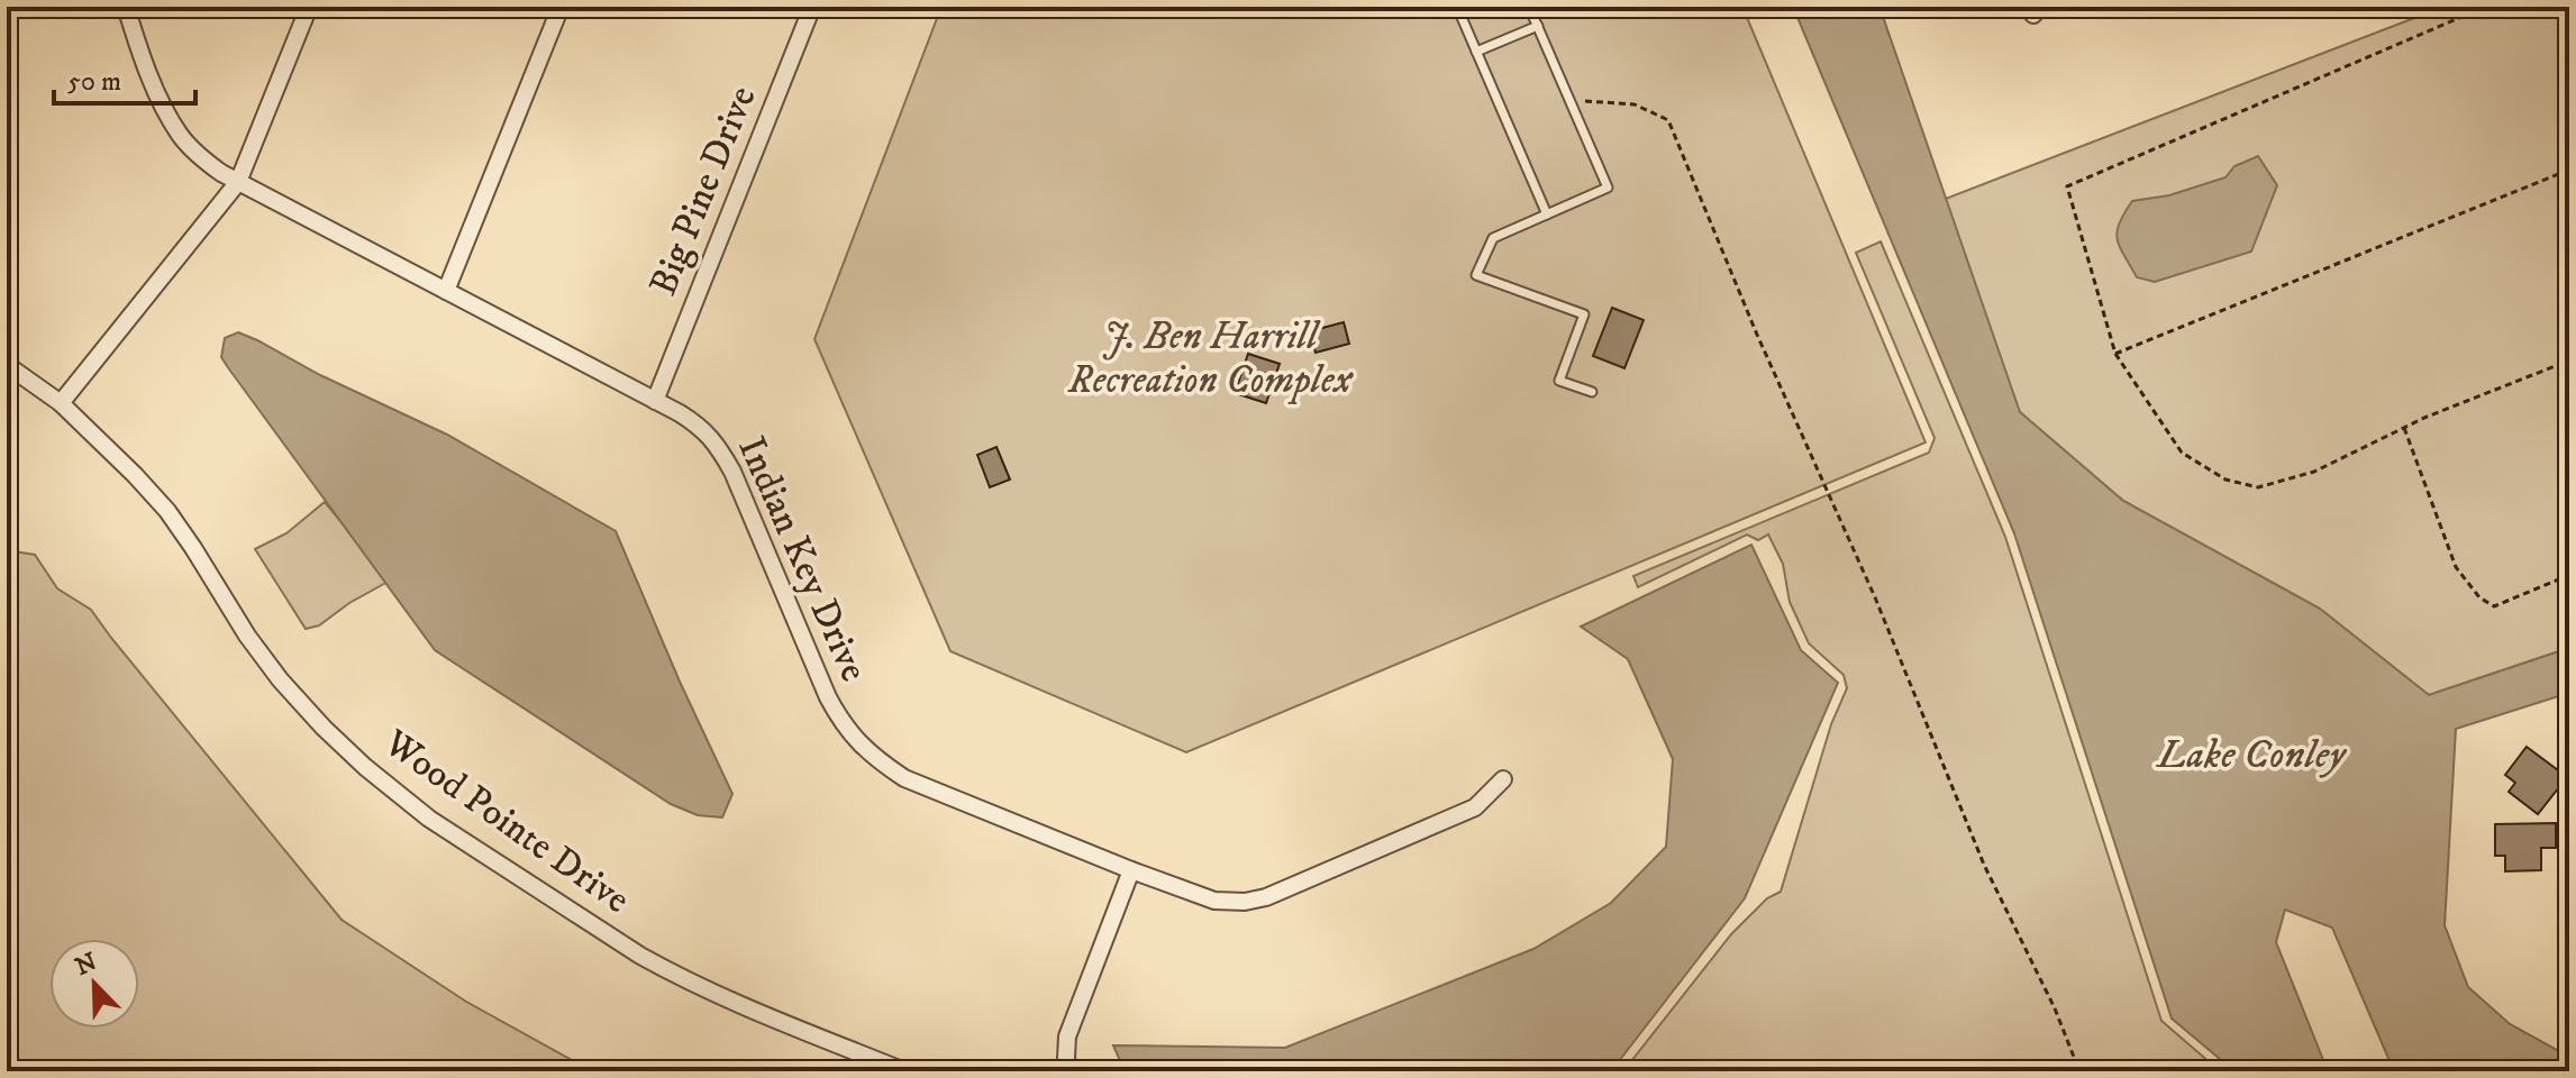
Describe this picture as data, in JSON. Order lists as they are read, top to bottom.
{
  "streets": {
    "street": ["Big Pine Drive", "Indian Key Drive", "Wood Pointe Drive"]
  },
  "crossings": [
    ["Big Pine Drive", "Indian Key Drive"]
  ],
  "water": ["Lake Conley"],
  "parks": ["J. Ben Harrill Recreation Complex"],
  "scale_bar": "50 m",
  "north": "top left"
}
